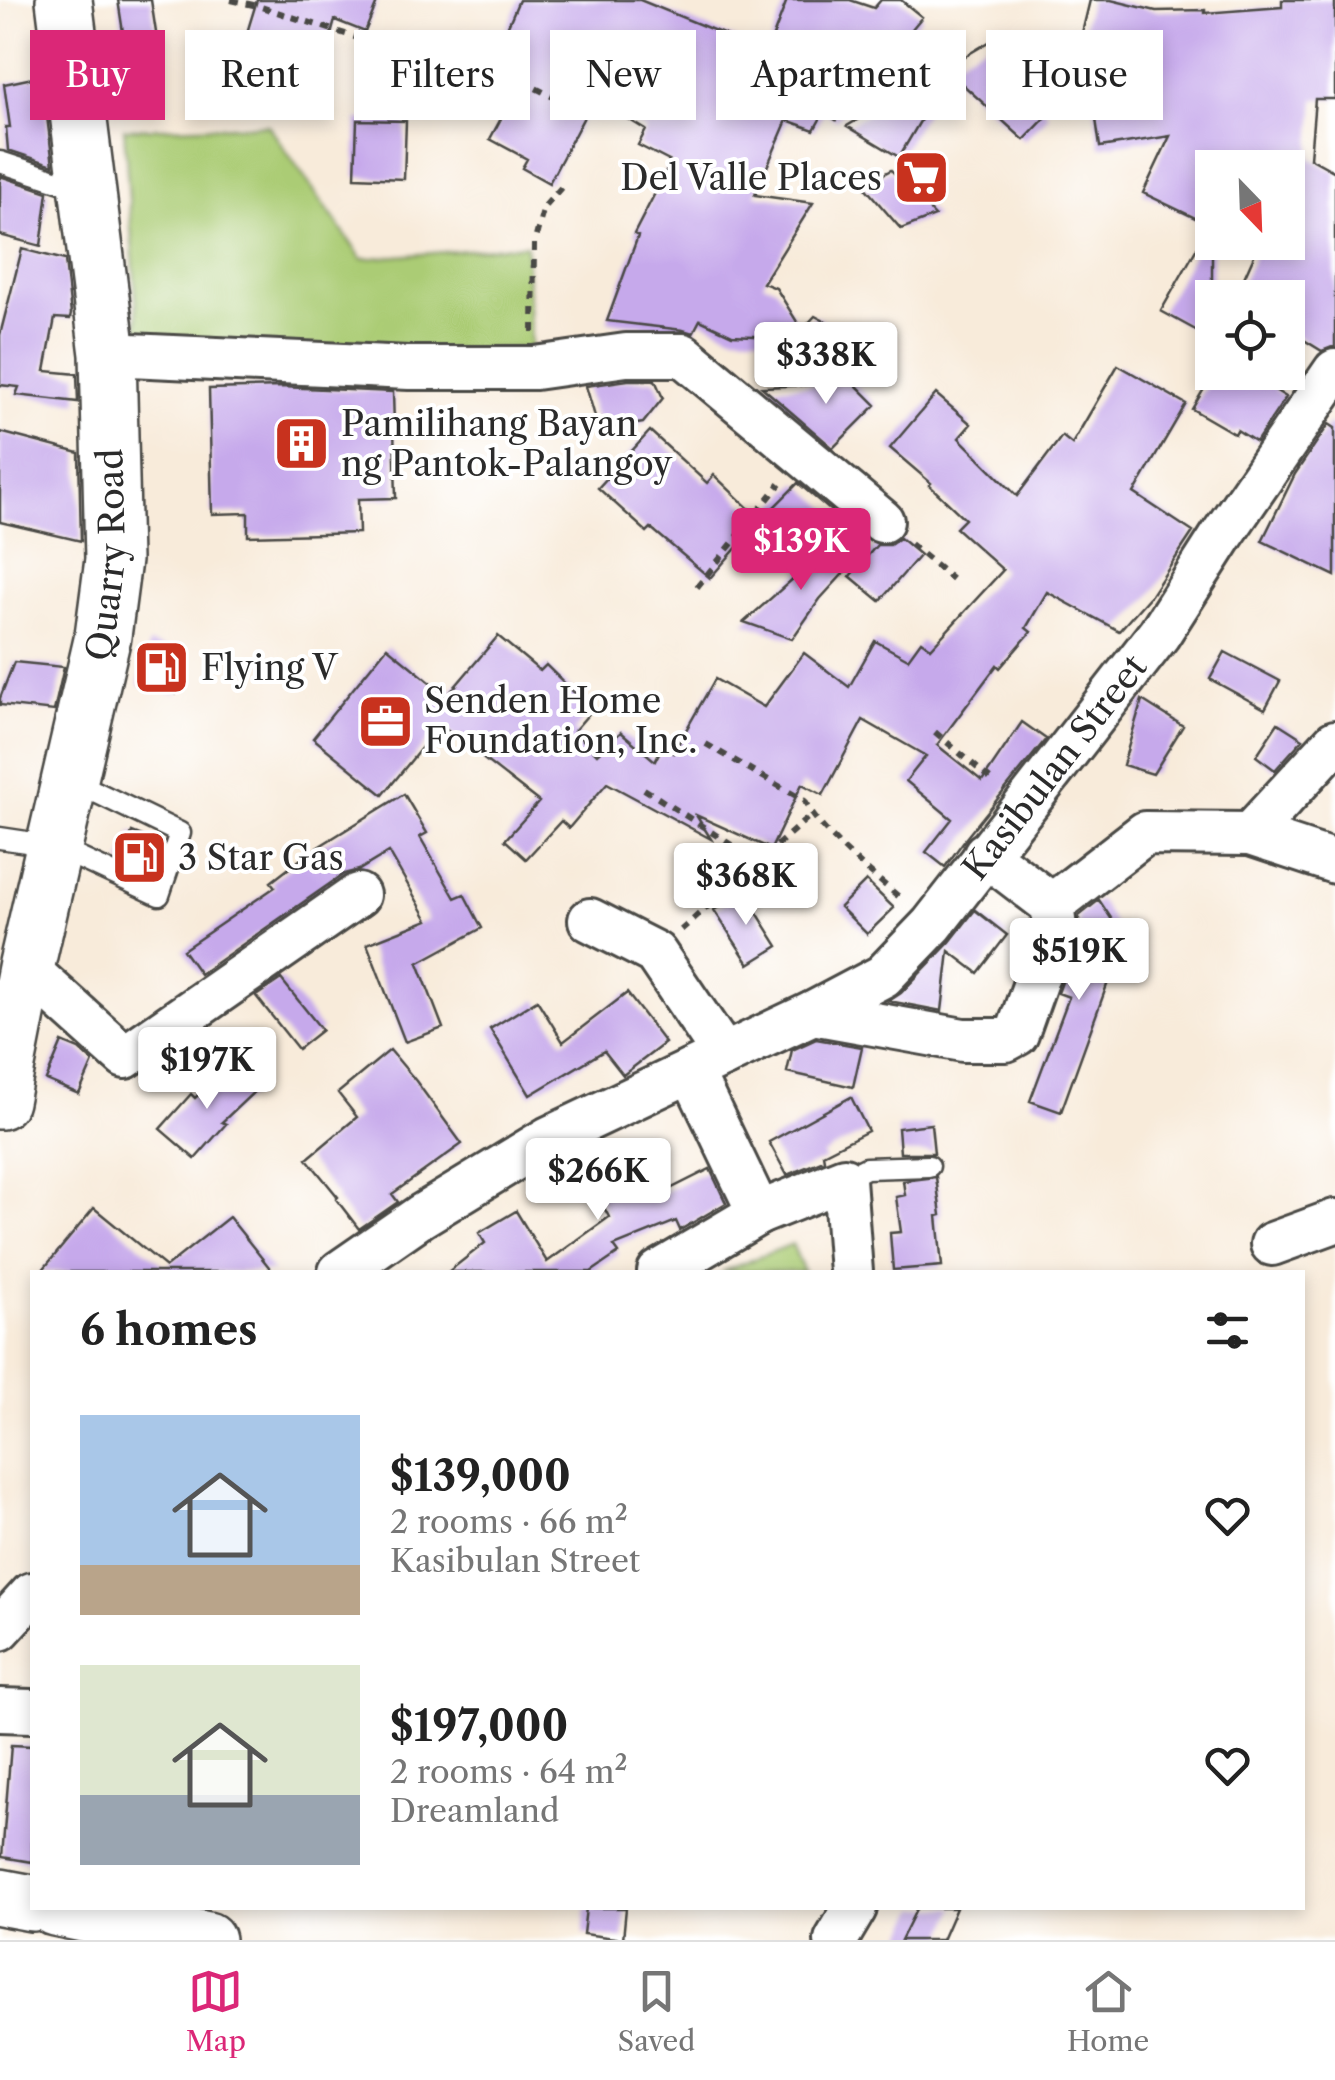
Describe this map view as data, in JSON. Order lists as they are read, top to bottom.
{
  "streets": {
    "street": ["Quarry Road", "Kasibulan Street"]
  },
  "places": {
    "supermarket": ["Del Valle Places"],
    "building": ["Pamilihang Bayan ng Pantok-Palangoy"],
    "fuel station": ["Flying V", "3 Star Gas"],
    "office": ["Senden Home Foundation, Inc."]
  },
  "north": "bottom right",
  "page": {
    "chip": [
      "Buy",
      "Rent",
      "Filters",
      "New",
      "Apartment",
      "House"
    ],
    "price": [
      "$338K",
      "$139K",
      "$368K",
      "$519K",
      "$197K",
      "$266K"
    ],
    "heading": "6 homes",
    "list": [
      {
        "name": "$139,000",
        "note": "2 rooms · 66 m² · Kasibulan Street"
      },
      {
        "name": "$197,000",
        "note": "2 rooms · 64 m² · Dreamland"
      }
    ],
    "tabs": ["Map", "Saved", "Home"]
  }
}
